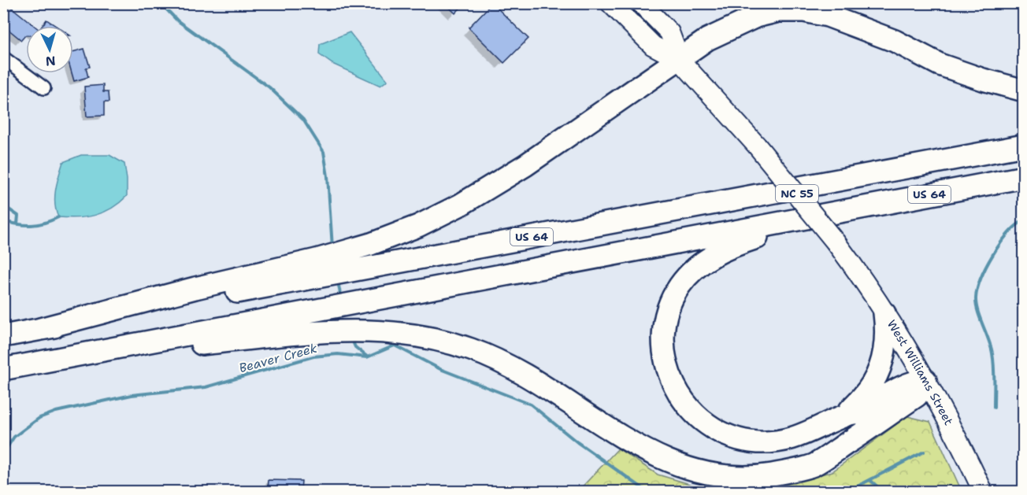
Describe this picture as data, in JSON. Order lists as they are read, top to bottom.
{
  "streets": {
    "highway": ["US 64"],
    "main road": ["NC 55", "West Williams Street"]
  },
  "crossings": [
    ["NC 55", "West Williams Street"]
  ],
  "water": ["Beaver Creek"],
  "north": "bottom"
}
